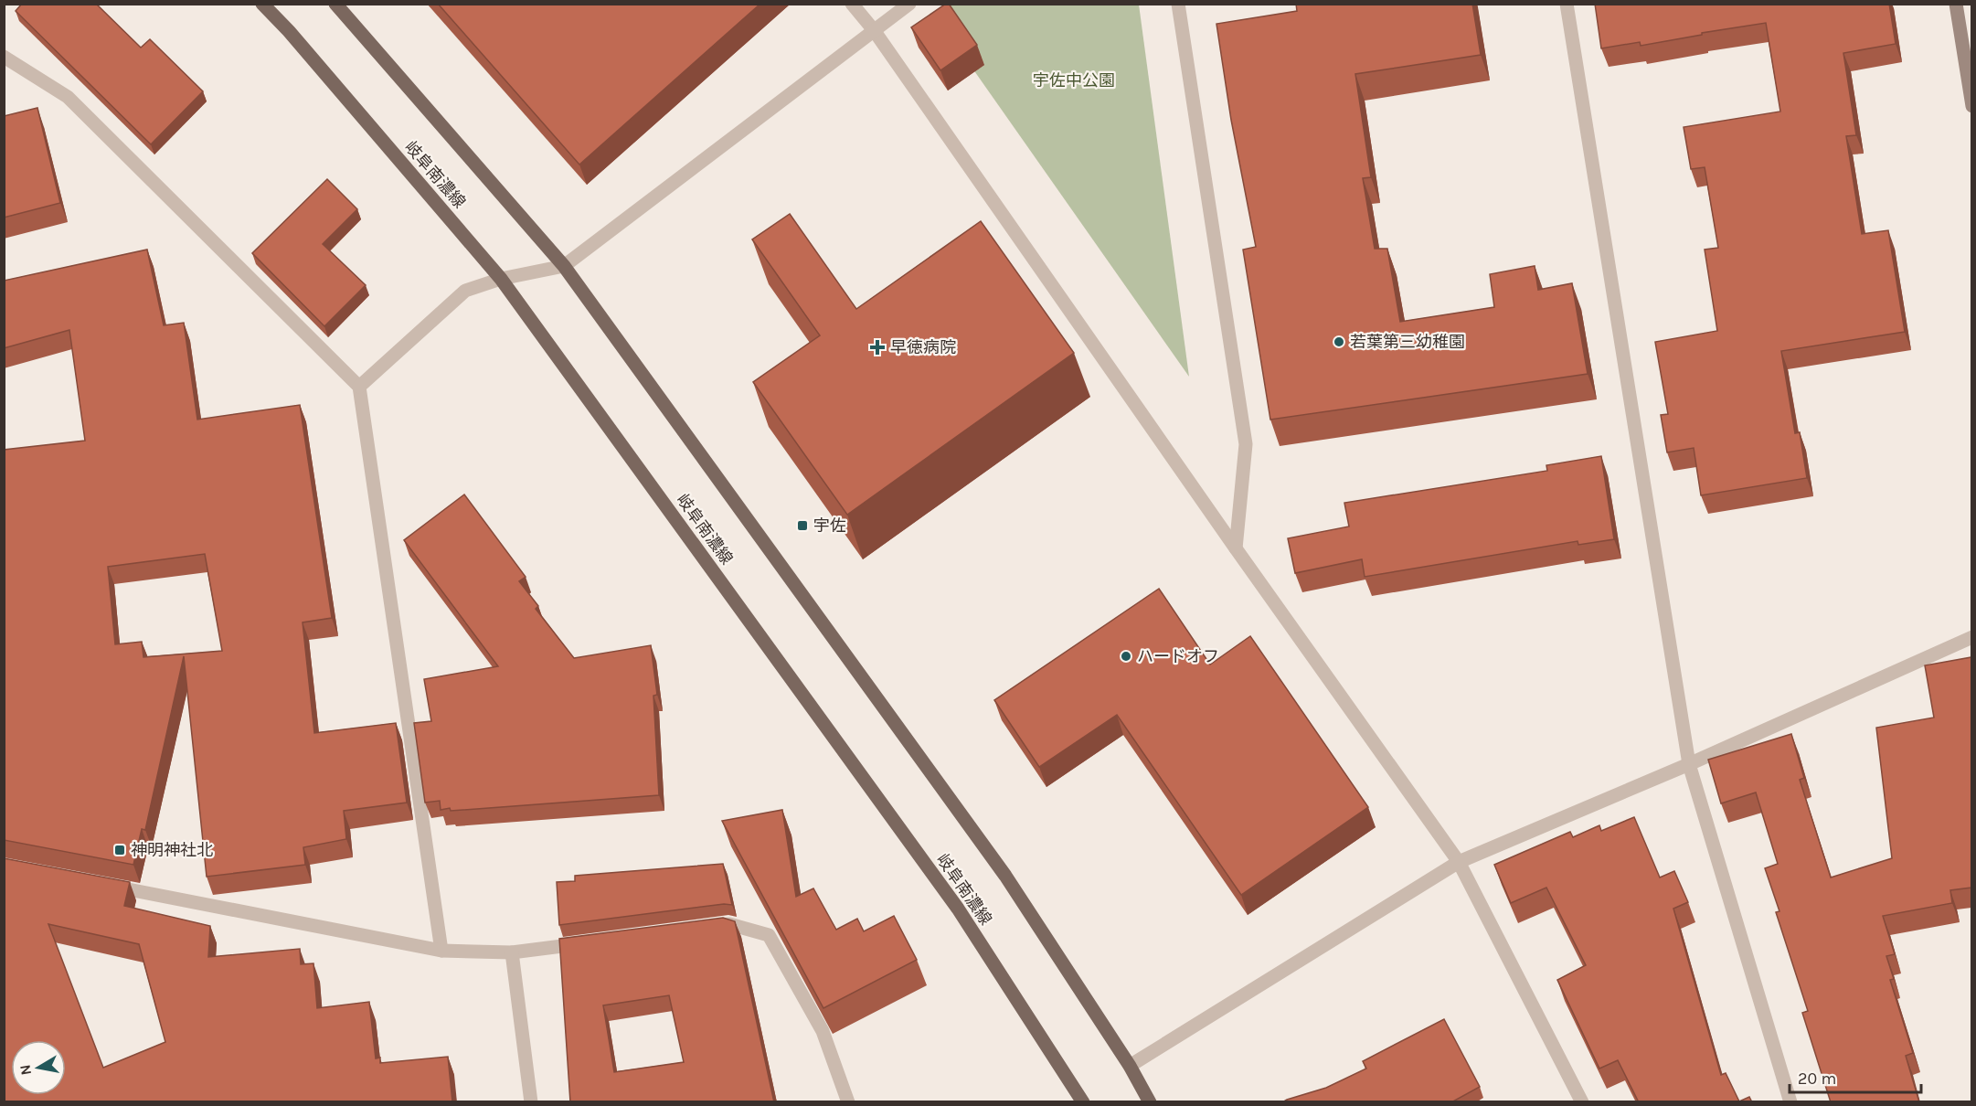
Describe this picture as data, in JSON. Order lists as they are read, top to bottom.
{
  "streets": {
    "main road": ["岐阜南濃線"]
  },
  "parks": ["宇佐中公園"],
  "places": {
    "other": ["若葉第三幼稚園", "ハードオフ"],
    "health": ["早徳病院"],
    "transit": ["宇佐", "神明神社北"]
  },
  "scale_bar": "20 m",
  "north": "left"
}
